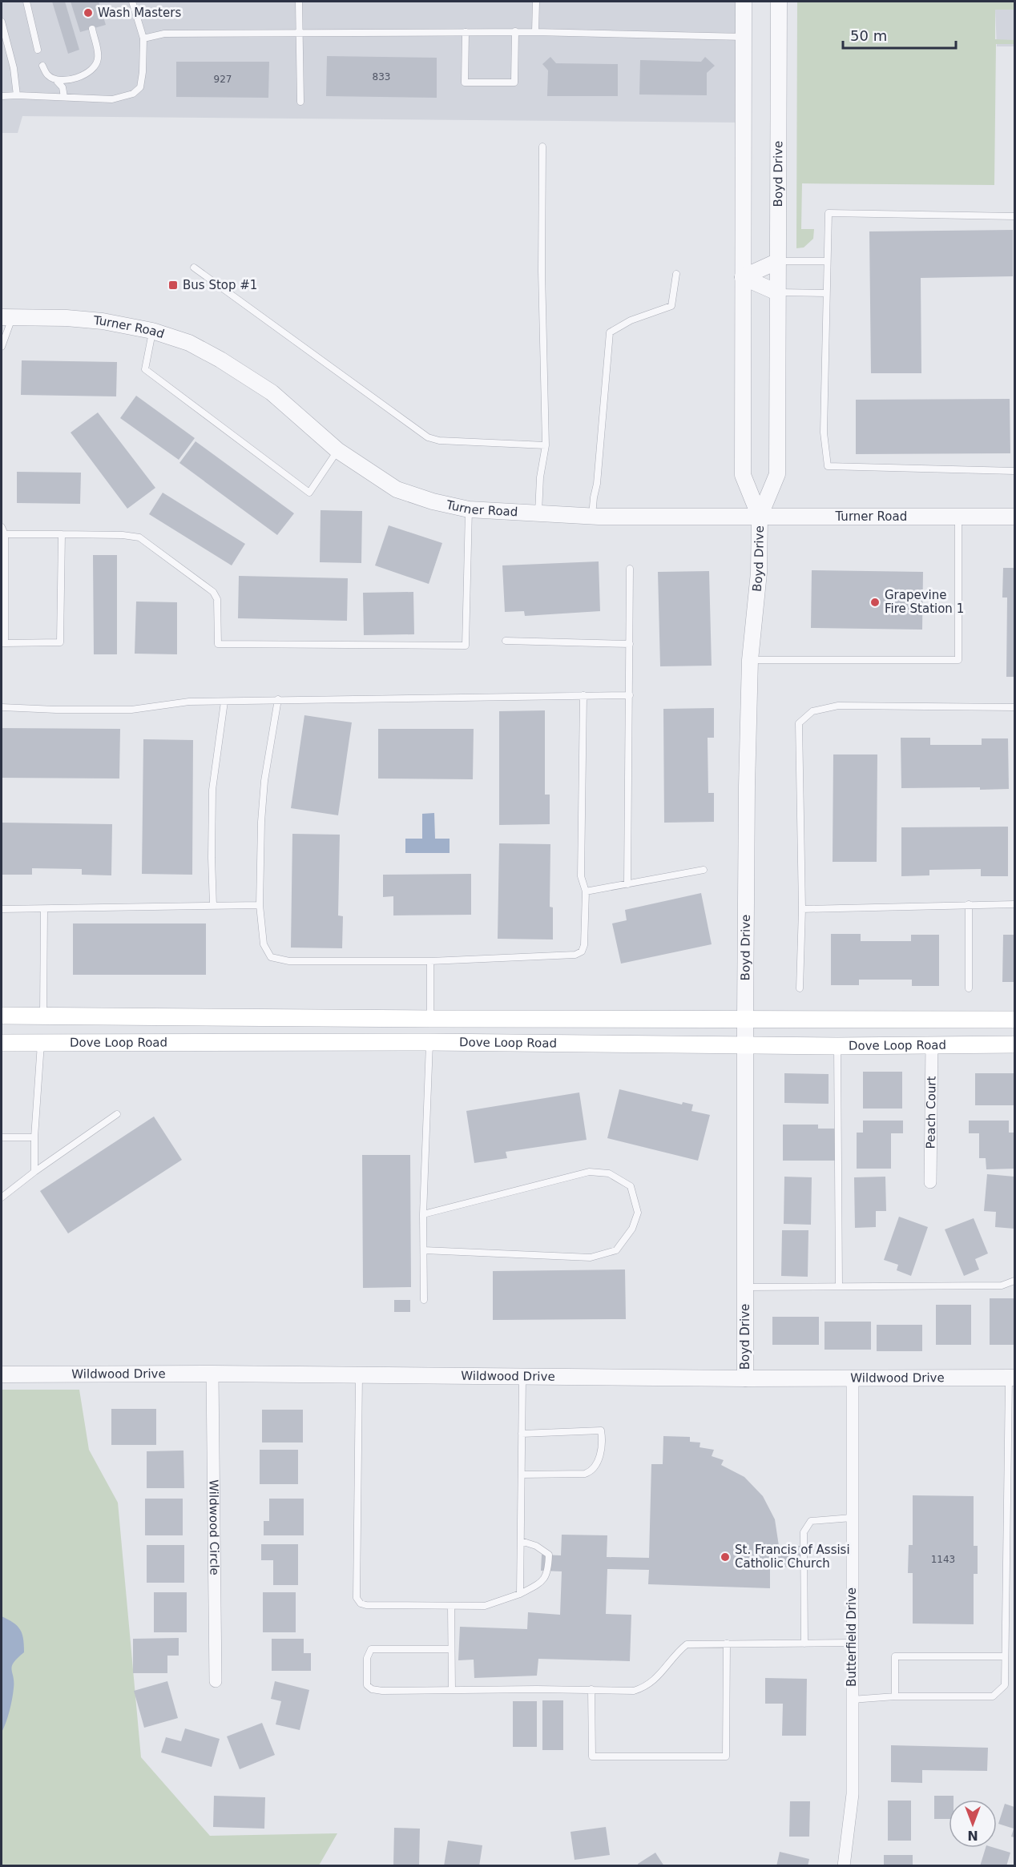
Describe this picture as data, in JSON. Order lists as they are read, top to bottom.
{
  "streets": {
    "main road": ["Dove Loop Road"],
    "street": [
      "Boyd Drive",
      "Turner Road",
      "Peach Court",
      "Wildwood Drive",
      "Wildwood Circle",
      "Butterfield Drive"
    ]
  },
  "crossings": [
    ["Boyd Drive", "Turner Road"],
    ["Boyd Drive", "Dove Loop Road"],
    ["Boyd Drive", "Wildwood Drive"],
    ["Dove Loop Road", "Peach Court"],
    ["Wildwood Drive", "Wildwood Circle"],
    ["Wildwood Drive", "Butterfield Drive"]
  ],
  "places": {
    "other": ["Wash Masters", "Grapevine Fire Station 1", "St. Francis of Assisi Catholic Church"],
    "transit": ["Bus Stop #1"]
  },
  "house_numbers": ["833", "927", "1143"],
  "scale_bar": "50 m",
  "north": "bottom"
}
